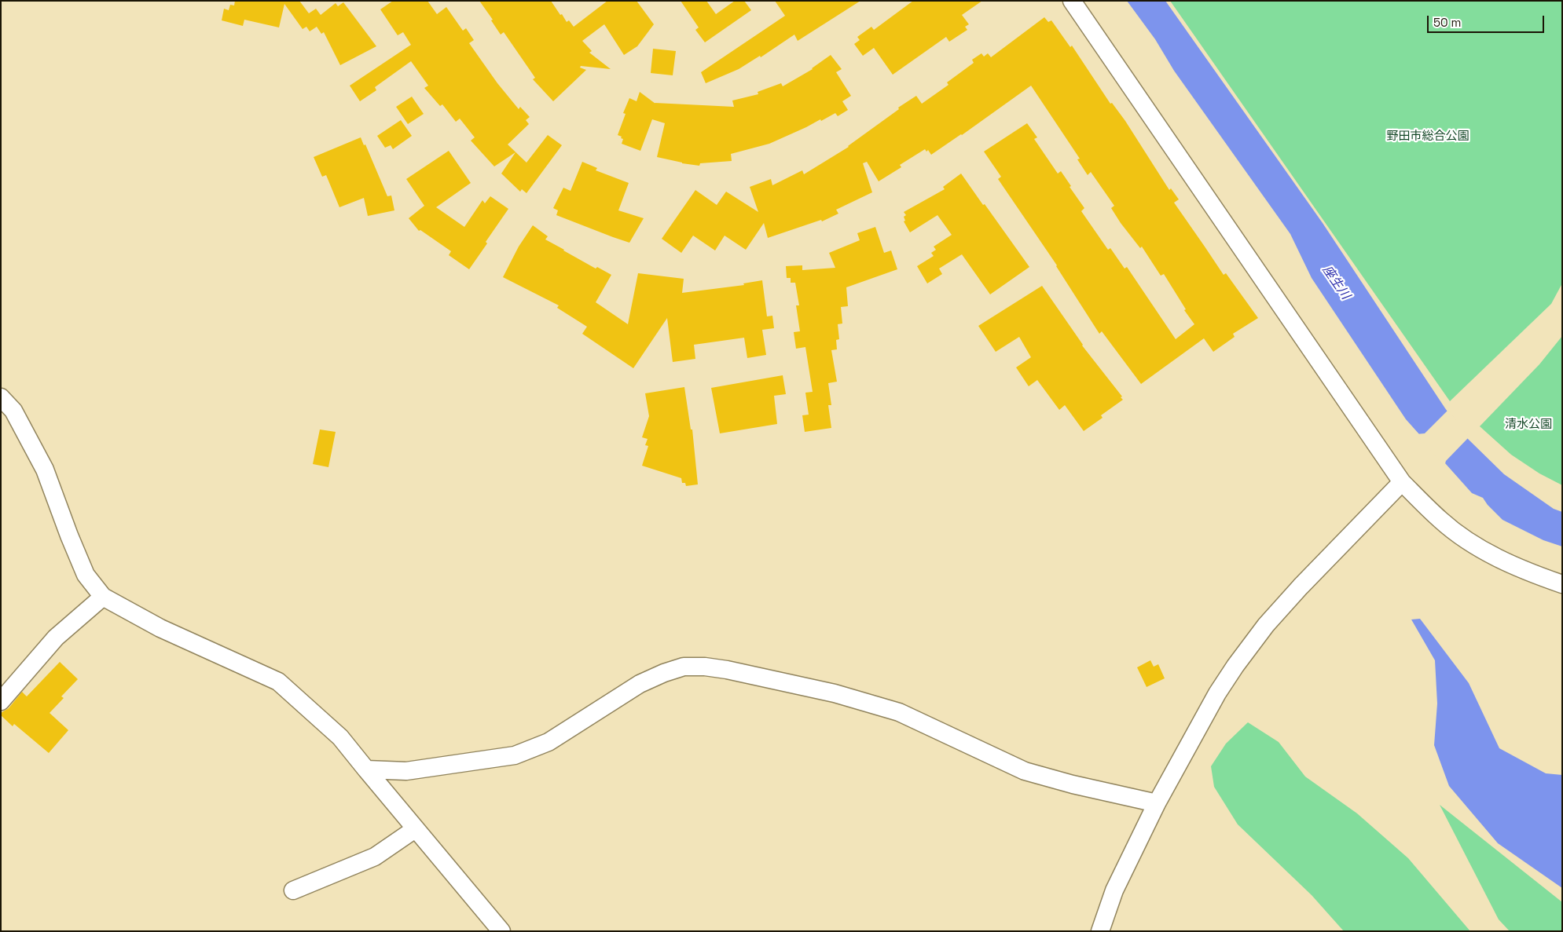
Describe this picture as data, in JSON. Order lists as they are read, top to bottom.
{
  "water": ["座生川"],
  "parks": ["野田市総合公園", "清水公園"],
  "scale_bar": "50 m"
}
